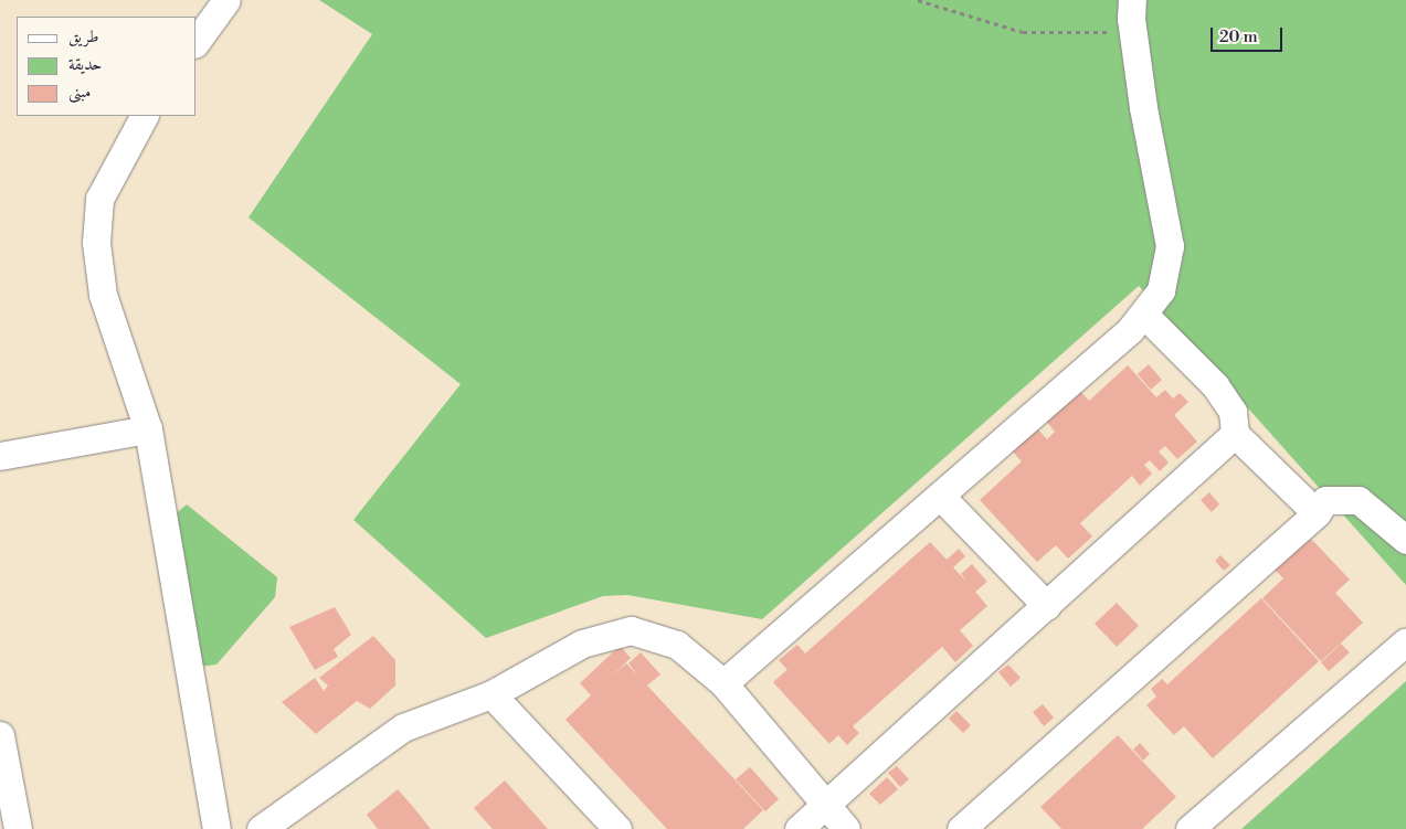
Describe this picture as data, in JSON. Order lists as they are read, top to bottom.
{
  "legend": ["طريق", "حديقة", "مبنى"],
  "scale_bar": "20 m"
}
